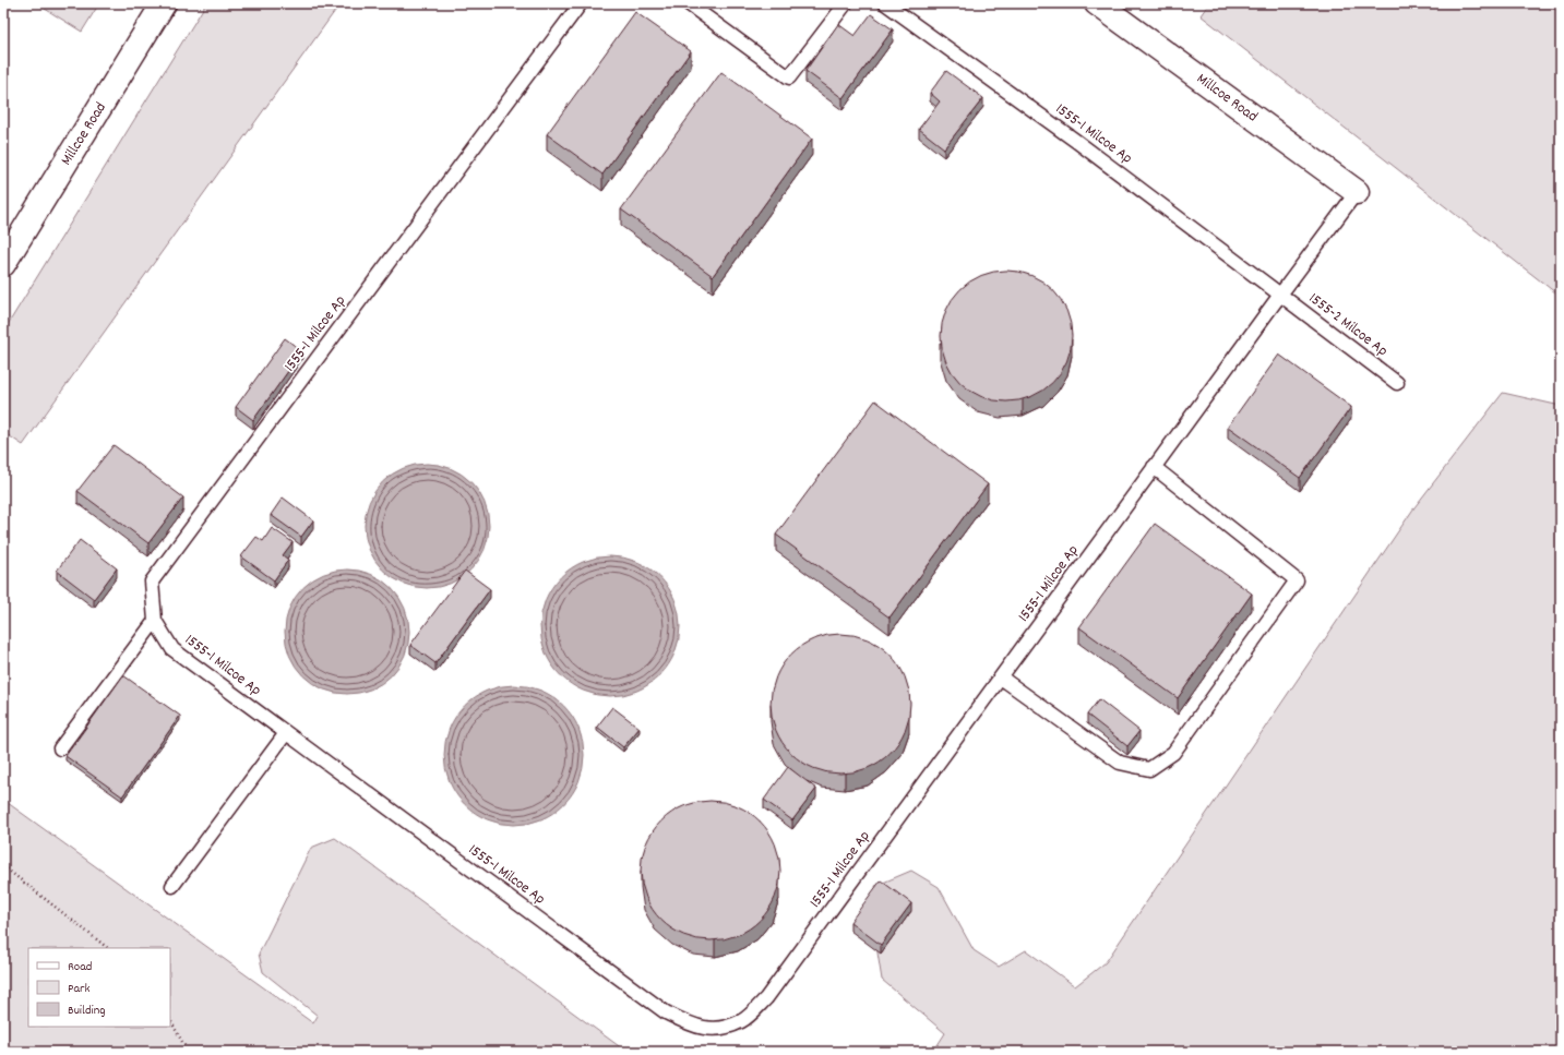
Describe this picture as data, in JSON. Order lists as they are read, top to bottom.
{
  "streets": {
    "street": ["Millcoe Road"],
    "lane": ["1555-1 Milcoe Ap", "1555-2 Milcoe Ap"]
  },
  "crossings": [
    ["Millcoe Road", "1555-1 Milcoe Ap"],
    ["1555-1 Milcoe Ap", "1555-2 Milcoe Ap"]
  ],
  "legend": ["Road", "Park", "Building"]
}
